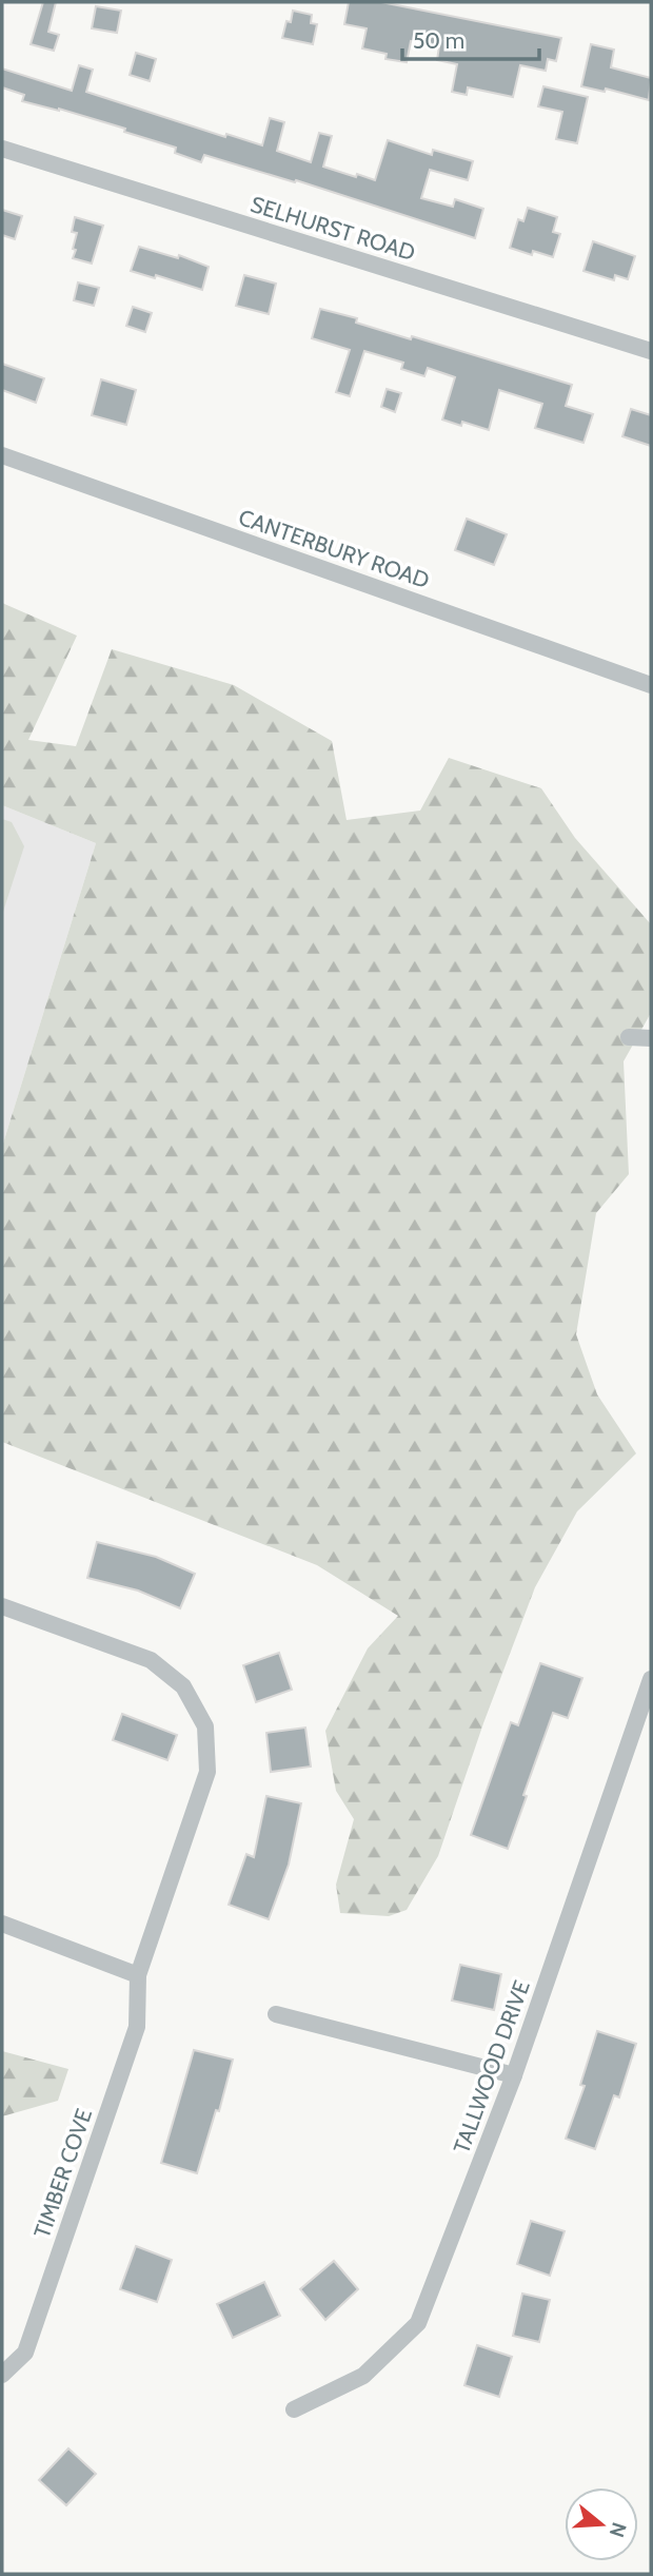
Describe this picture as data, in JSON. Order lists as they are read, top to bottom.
{
  "streets": {
    "street": [
      "SELHURST ROAD",
      "CANTERBURY ROAD",
      "TALLWOOD DRIVE",
      "TIMBER COVE"
    ]
  },
  "scale_bar": "50 m",
  "north": "right"
}
